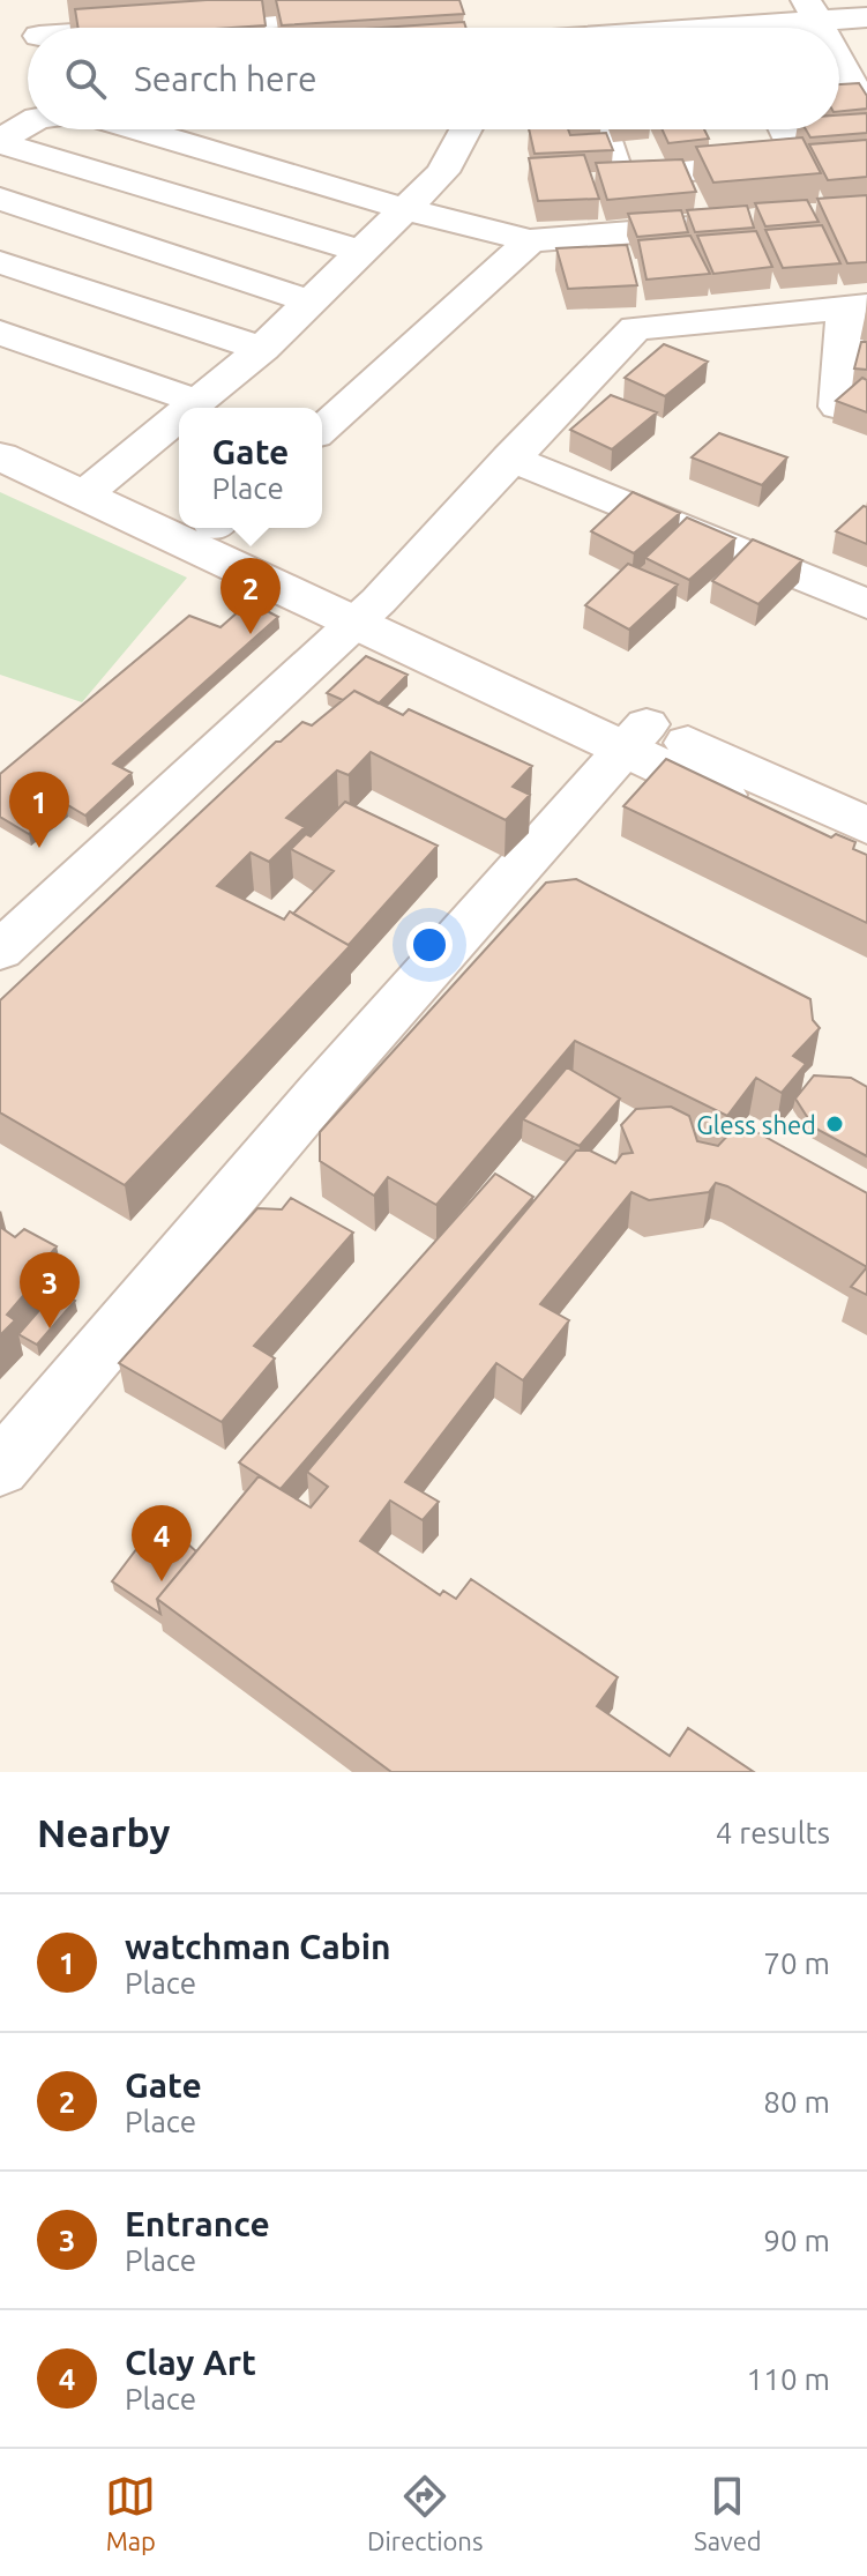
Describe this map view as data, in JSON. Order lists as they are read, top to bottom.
{
  "places": ["Gless shed"],
  "page": {
    "search": "Search here",
    "popup": ["Gate", "Place"],
    "pins": [
      "2",
      "1",
      "3",
      "4"
    ],
    "heading": ["Nearby", "4 results"],
    "list": [
      {
        "mark": "1",
        "name": "watchman Cabin",
        "note": "Place",
        "value": "70 m"
      },
      {
        "mark": "2",
        "name": "Gate",
        "note": "Place",
        "value": "80 m"
      },
      {
        "mark": "3",
        "name": "Entrance",
        "note": "Place",
        "value": "90 m"
      },
      {
        "mark": "4",
        "name": "Clay Art",
        "note": "Place",
        "value": "110 m"
      }
    ],
    "nav": ["Map", "Directions", "Saved"]
  }
}
